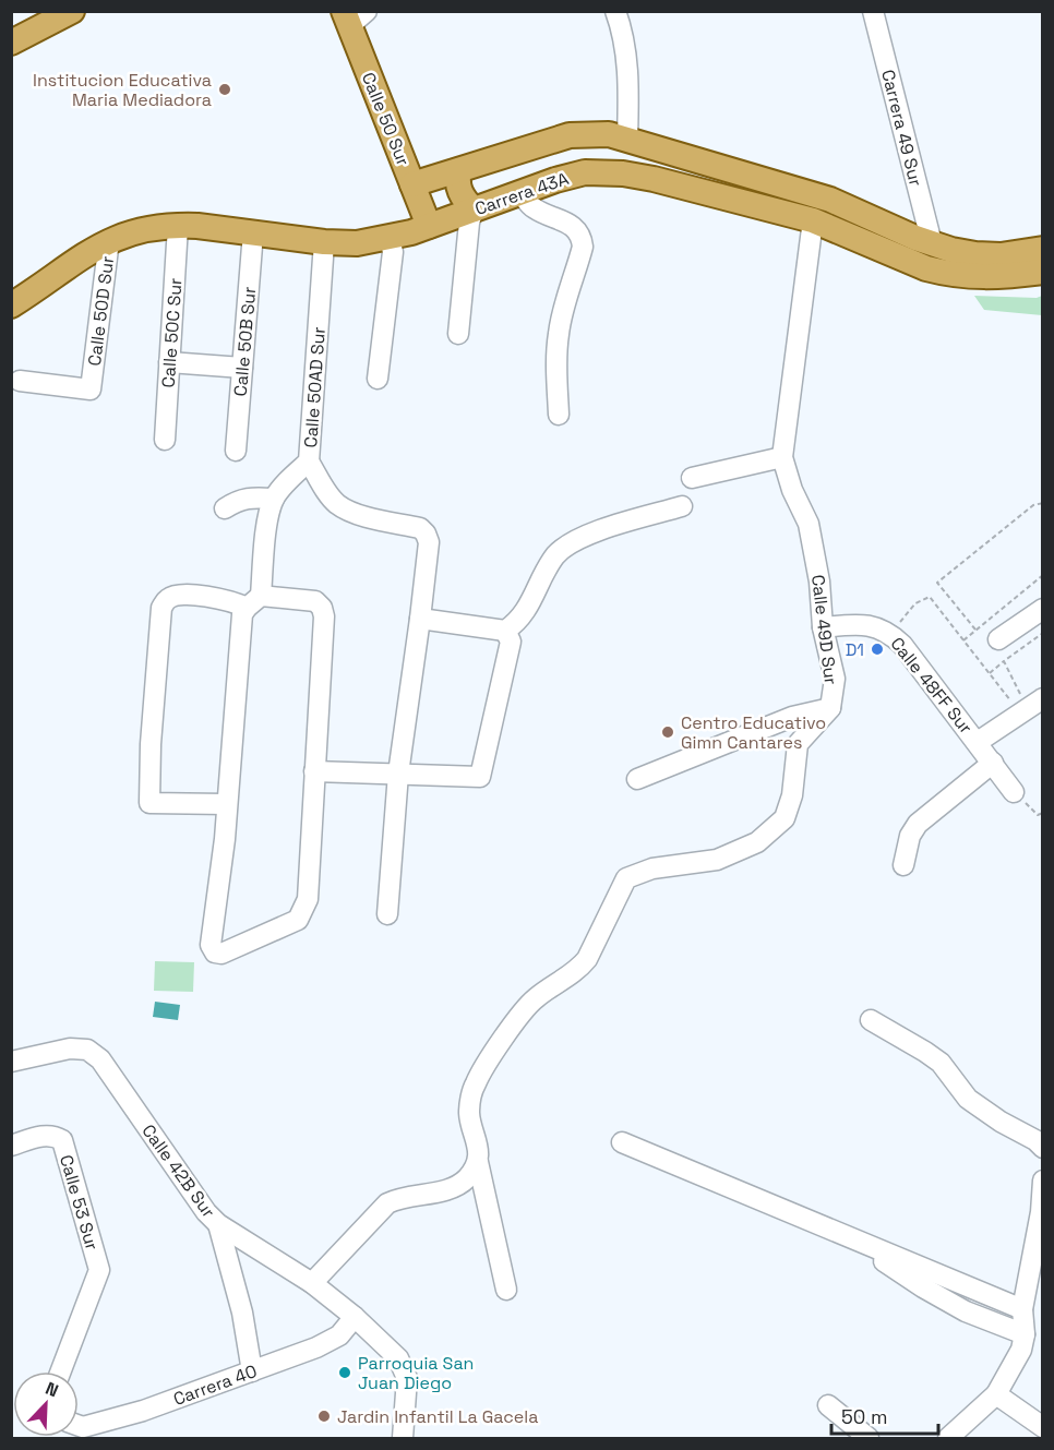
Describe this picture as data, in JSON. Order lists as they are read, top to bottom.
{
  "streets": {
    "main road": ["Calle 50 Sur", "Carrera 43A"],
    "street": [
      "Carrera 49 Sur",
      "Calle 50D Sur",
      "Calle 50C Sur",
      "Calle 50B Sur",
      "Calle 50AD Sur",
      "Calle 49D Sur",
      "Calle 48FF Sur",
      "Calle 42B Sur",
      "Calle 53 Sur",
      "Carrera 40"
    ]
  },
  "crossings": [
    ["Calle 50 Sur", "Carrera 43A"],
    ["Carrera 43A", "Calle 50D Sur"],
    ["Carrera 43A", "Calle 50C Sur"],
    ["Carrera 43A", "Calle 50B Sur"],
    ["Carrera 43A", "Calle 50AD Sur"],
    ["Carrera 43A", "Calle 49D Sur"],
    ["Calle 49D Sur", "Calle 48FF Sur"]
  ],
  "places": [
    "Institucion Educativa Maria Mediadora",
    "D1",
    "Centro Educativo Gimn Cantares",
    "Parroquia San Juan Diego",
    "Jardin Infantil La Gacela"
  ],
  "scale_bar": "50 m",
  "north": "top right"
}
